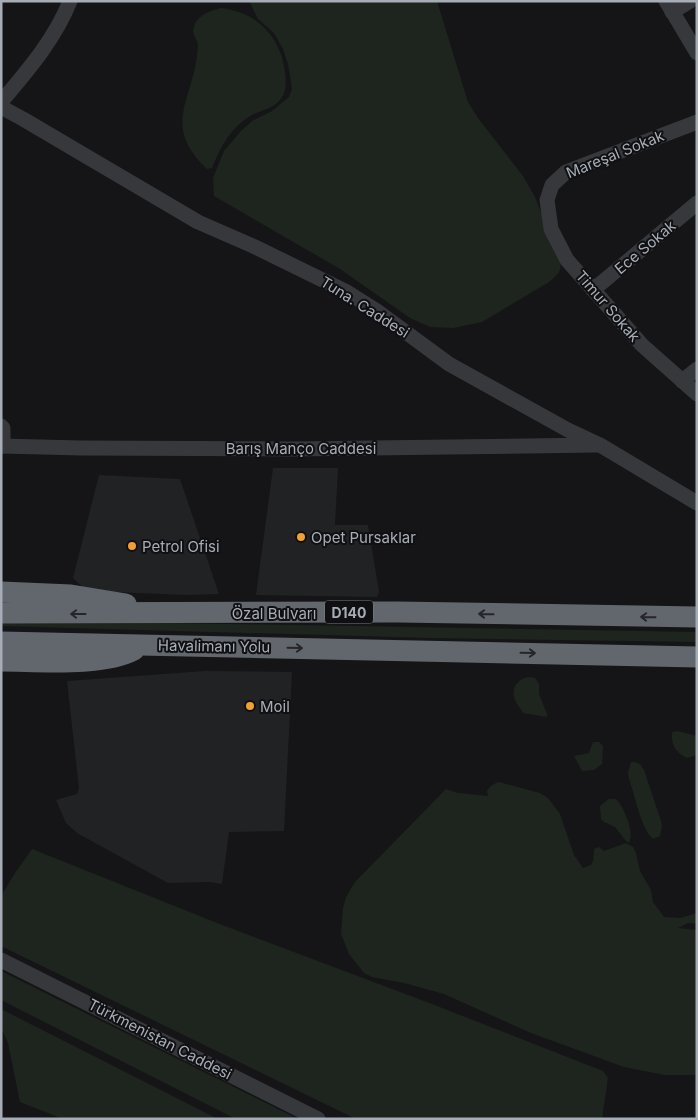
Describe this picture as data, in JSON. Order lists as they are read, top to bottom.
{
  "streets": {
    "highway": ["D140", "Özal Bulvarı", "Havalimanı Yolu"],
    "street": [
      "Mareşal Sokak",
      "Ece Sokak",
      "Timur Sokak",
      "Tuna. Caddesi",
      "Barış Manço Caddesi",
      "Türkmenistan Caddesi"
    ]
  },
  "crossings": [
    ["Mareşal Sokak", "Timur Sokak"],
    ["Ece Sokak", "Timur Sokak"],
    ["Tuna. Caddesi", "Barış Manço Caddesi"]
  ],
  "one_way": ["Havalimanı Yolu"],
  "places": ["Opet Pursaklar", "Petrol Ofisi", "Moil"]
}
